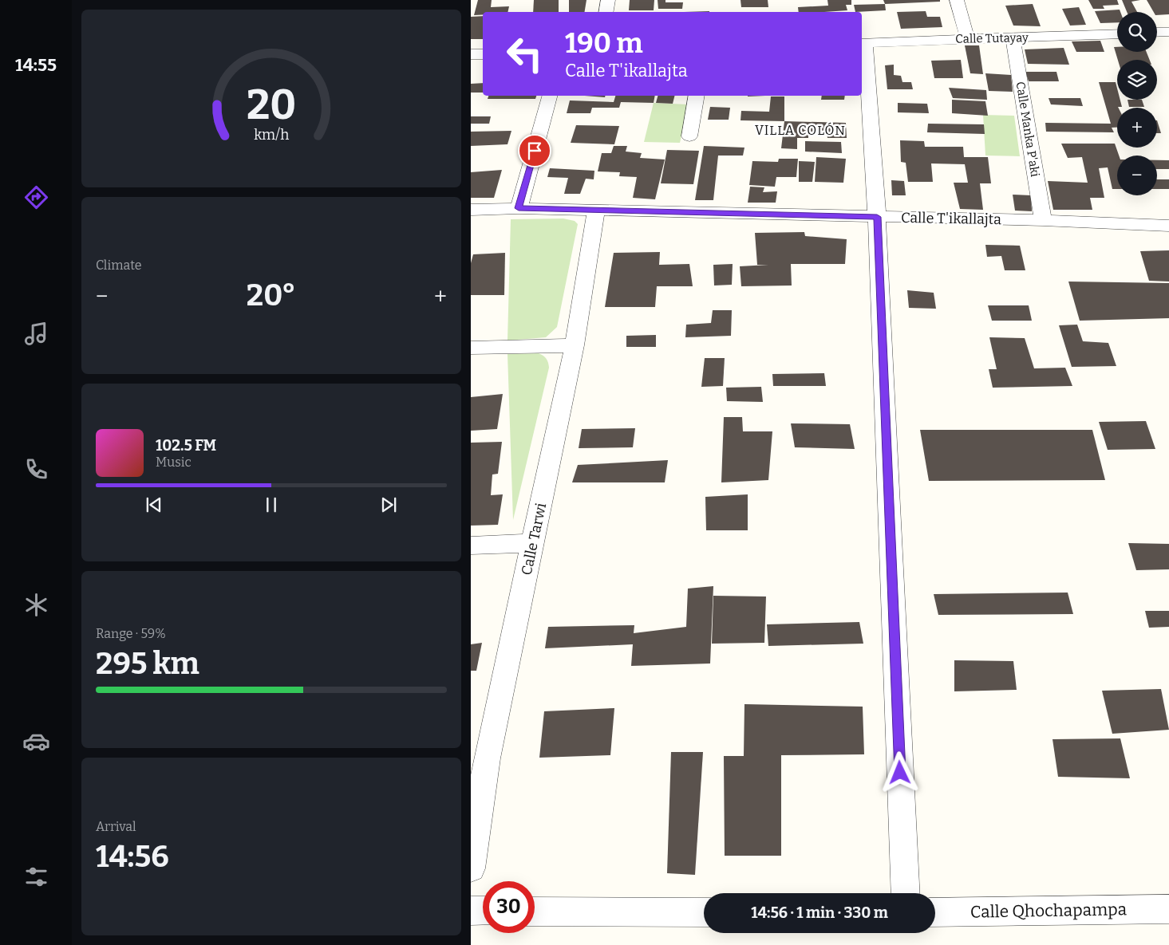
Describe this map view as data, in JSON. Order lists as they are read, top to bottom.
{
  "streets": {
    "street": [
      "Calle Tutayay",
      "Calle Manka P'aki",
      "Calle T'ikallajta",
      "Calle Tarwi",
      "Calle Qhochapampa"
    ]
  },
  "crossings": [
    ["Calle Tutayay", "Calle Manka P'aki"],
    ["Calle Manka P'aki", "Calle T'ikallajta"],
    ["Calle T'ikallajta", "Calle Tarwi"]
  ],
  "districts": ["VILLA COLÓN"],
  "page": {
    "tabs": "14:55",
    "map_buttons": ["+", "−"],
    "turn": ["190 m", "Calle T'ikallajta"],
    "tile": [
      "Climate",
      ["Range · 59%", "295 km"],
      ["Arrival", "14:56"]
    ],
    "heat": ["−", "20°", "+"],
    "song": ["102.5 FM", "Music"],
    "limit": "30",
    "trip": "14:56 · 1 min · 330 m",
    "gauge": ["20", "km/h"]
  }
}
